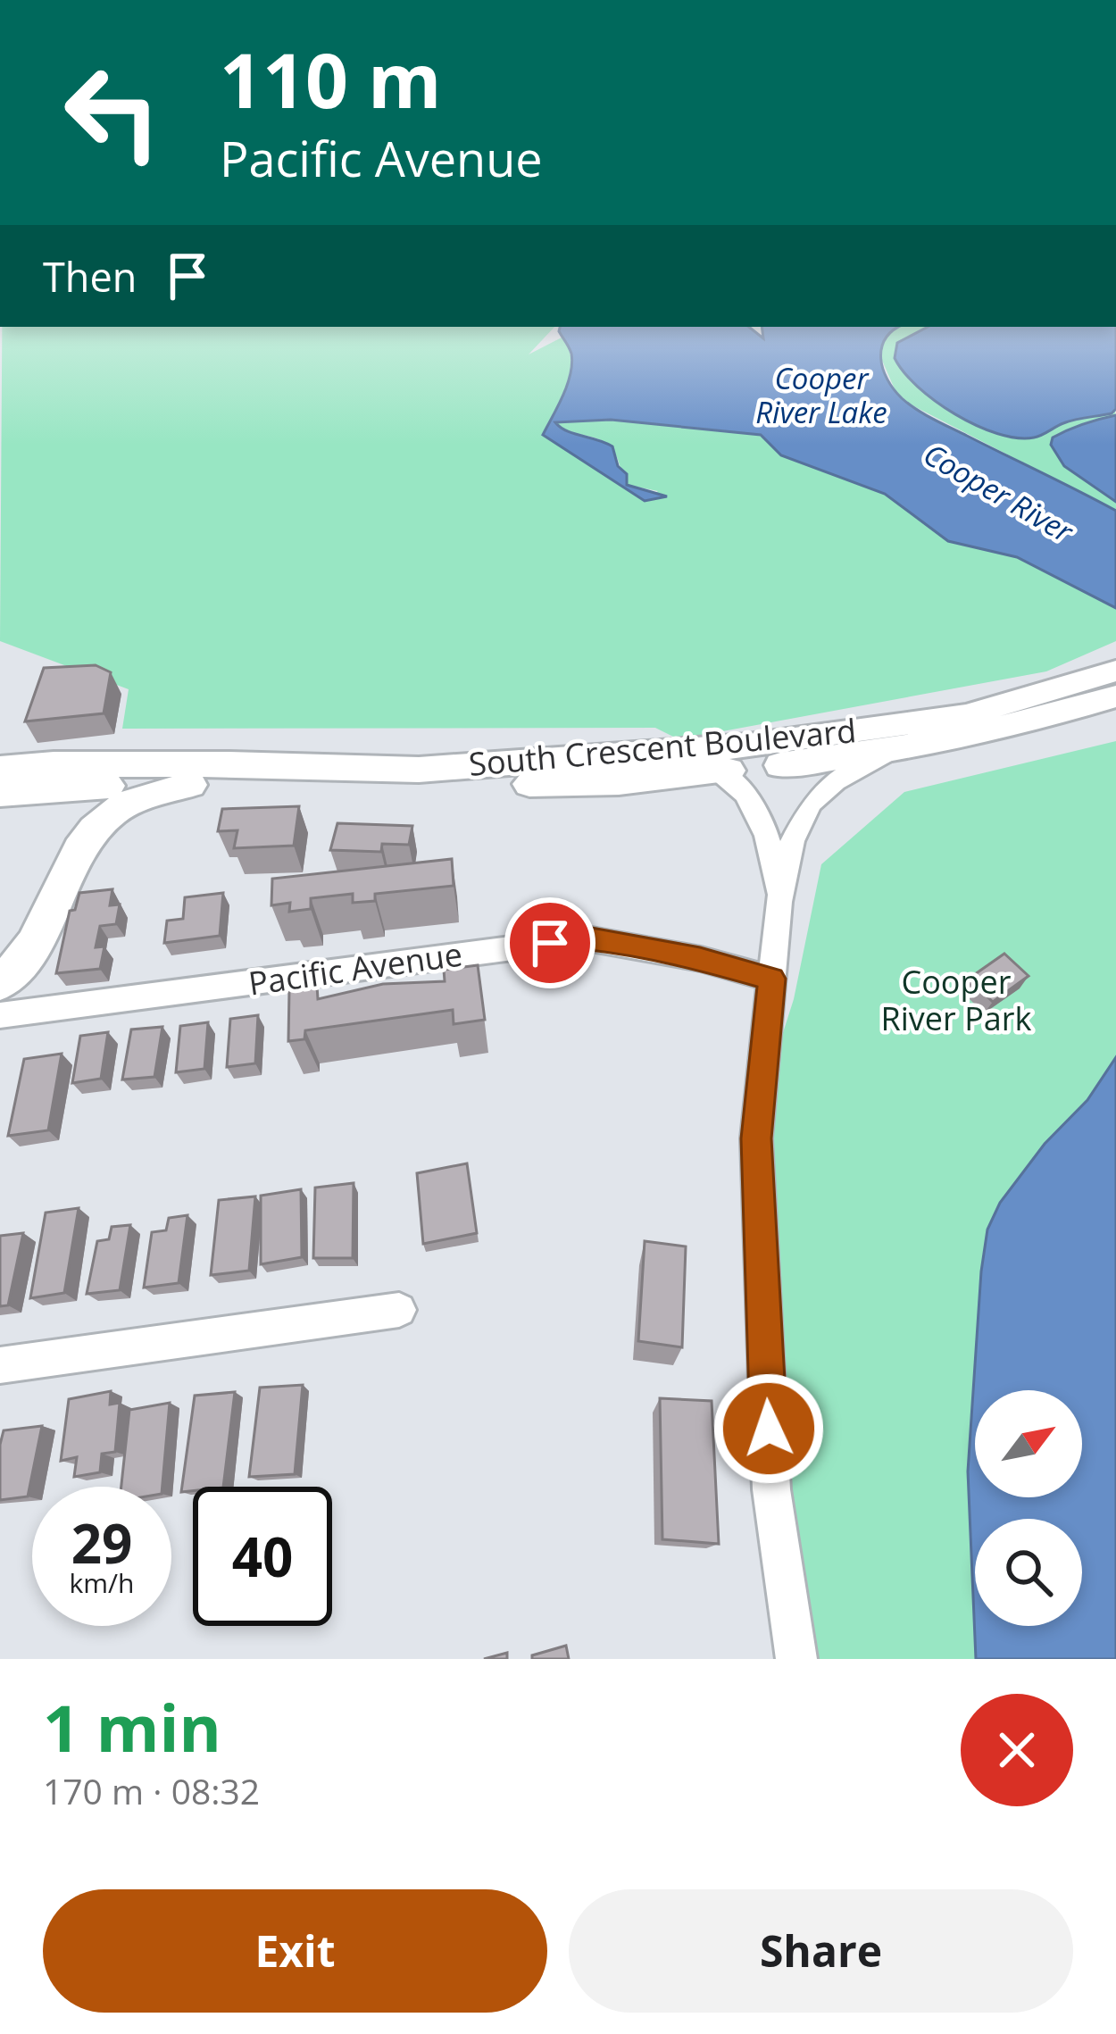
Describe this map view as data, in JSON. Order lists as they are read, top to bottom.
{
  "streets": {
    "highway": ["South Crescent Boulevard"],
    "street": ["Pacific Avenue"]
  },
  "water": ["Cooper River Lake", "Cooper River"],
  "parks": ["Cooper River Park"],
  "north": "top right",
  "page": {
    "turn": ["110 m", "Pacific Avenue"],
    "then": "Then",
    "speed": "29 km/h",
    "limit": "40",
    "heading": ["1 min", "170 m · 08:32"],
    "buttons": ["Exit", "Share"]
  }
}
